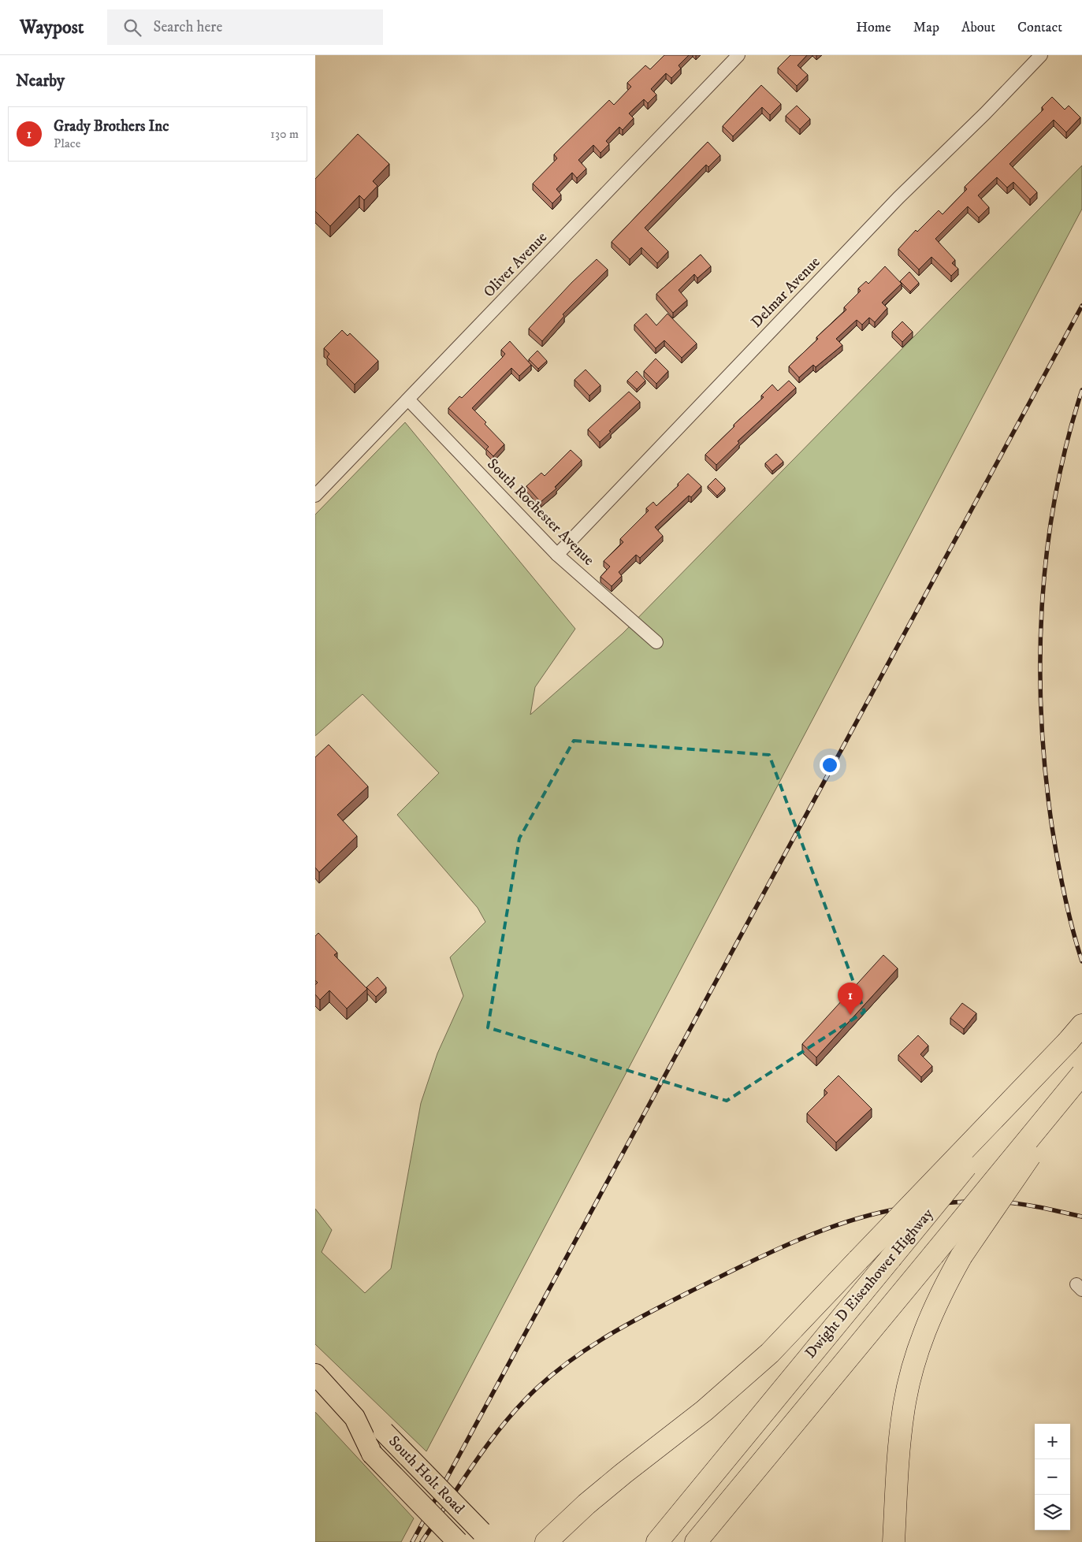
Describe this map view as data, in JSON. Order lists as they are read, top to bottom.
{
  "streets": {
    "highway": ["Dwight D Eisenhower Highway"],
    "main road": ["South Holt Road"],
    "street": ["Oliver Avenue", "Delmar Avenue", "South Rochester Avenue"]
  },
  "crossings": [
    ["Oliver Avenue", "South Rochester Avenue"],
    ["Delmar Avenue", "South Rochester Avenue"]
  ],
  "page": {
    "header": "Waypost",
    "search": "Search here",
    "nav": [
      "Home",
      "Map",
      "About",
      "Contact"
    ],
    "heading": "Nearby",
    "list": [
      {
        "mark": "1",
        "name": "Grady Brothers Inc",
        "note": "Place",
        "value": "130 m"
      }
    ],
    "pins": "1",
    "map_buttons": ["+", "−"]
  }
}
